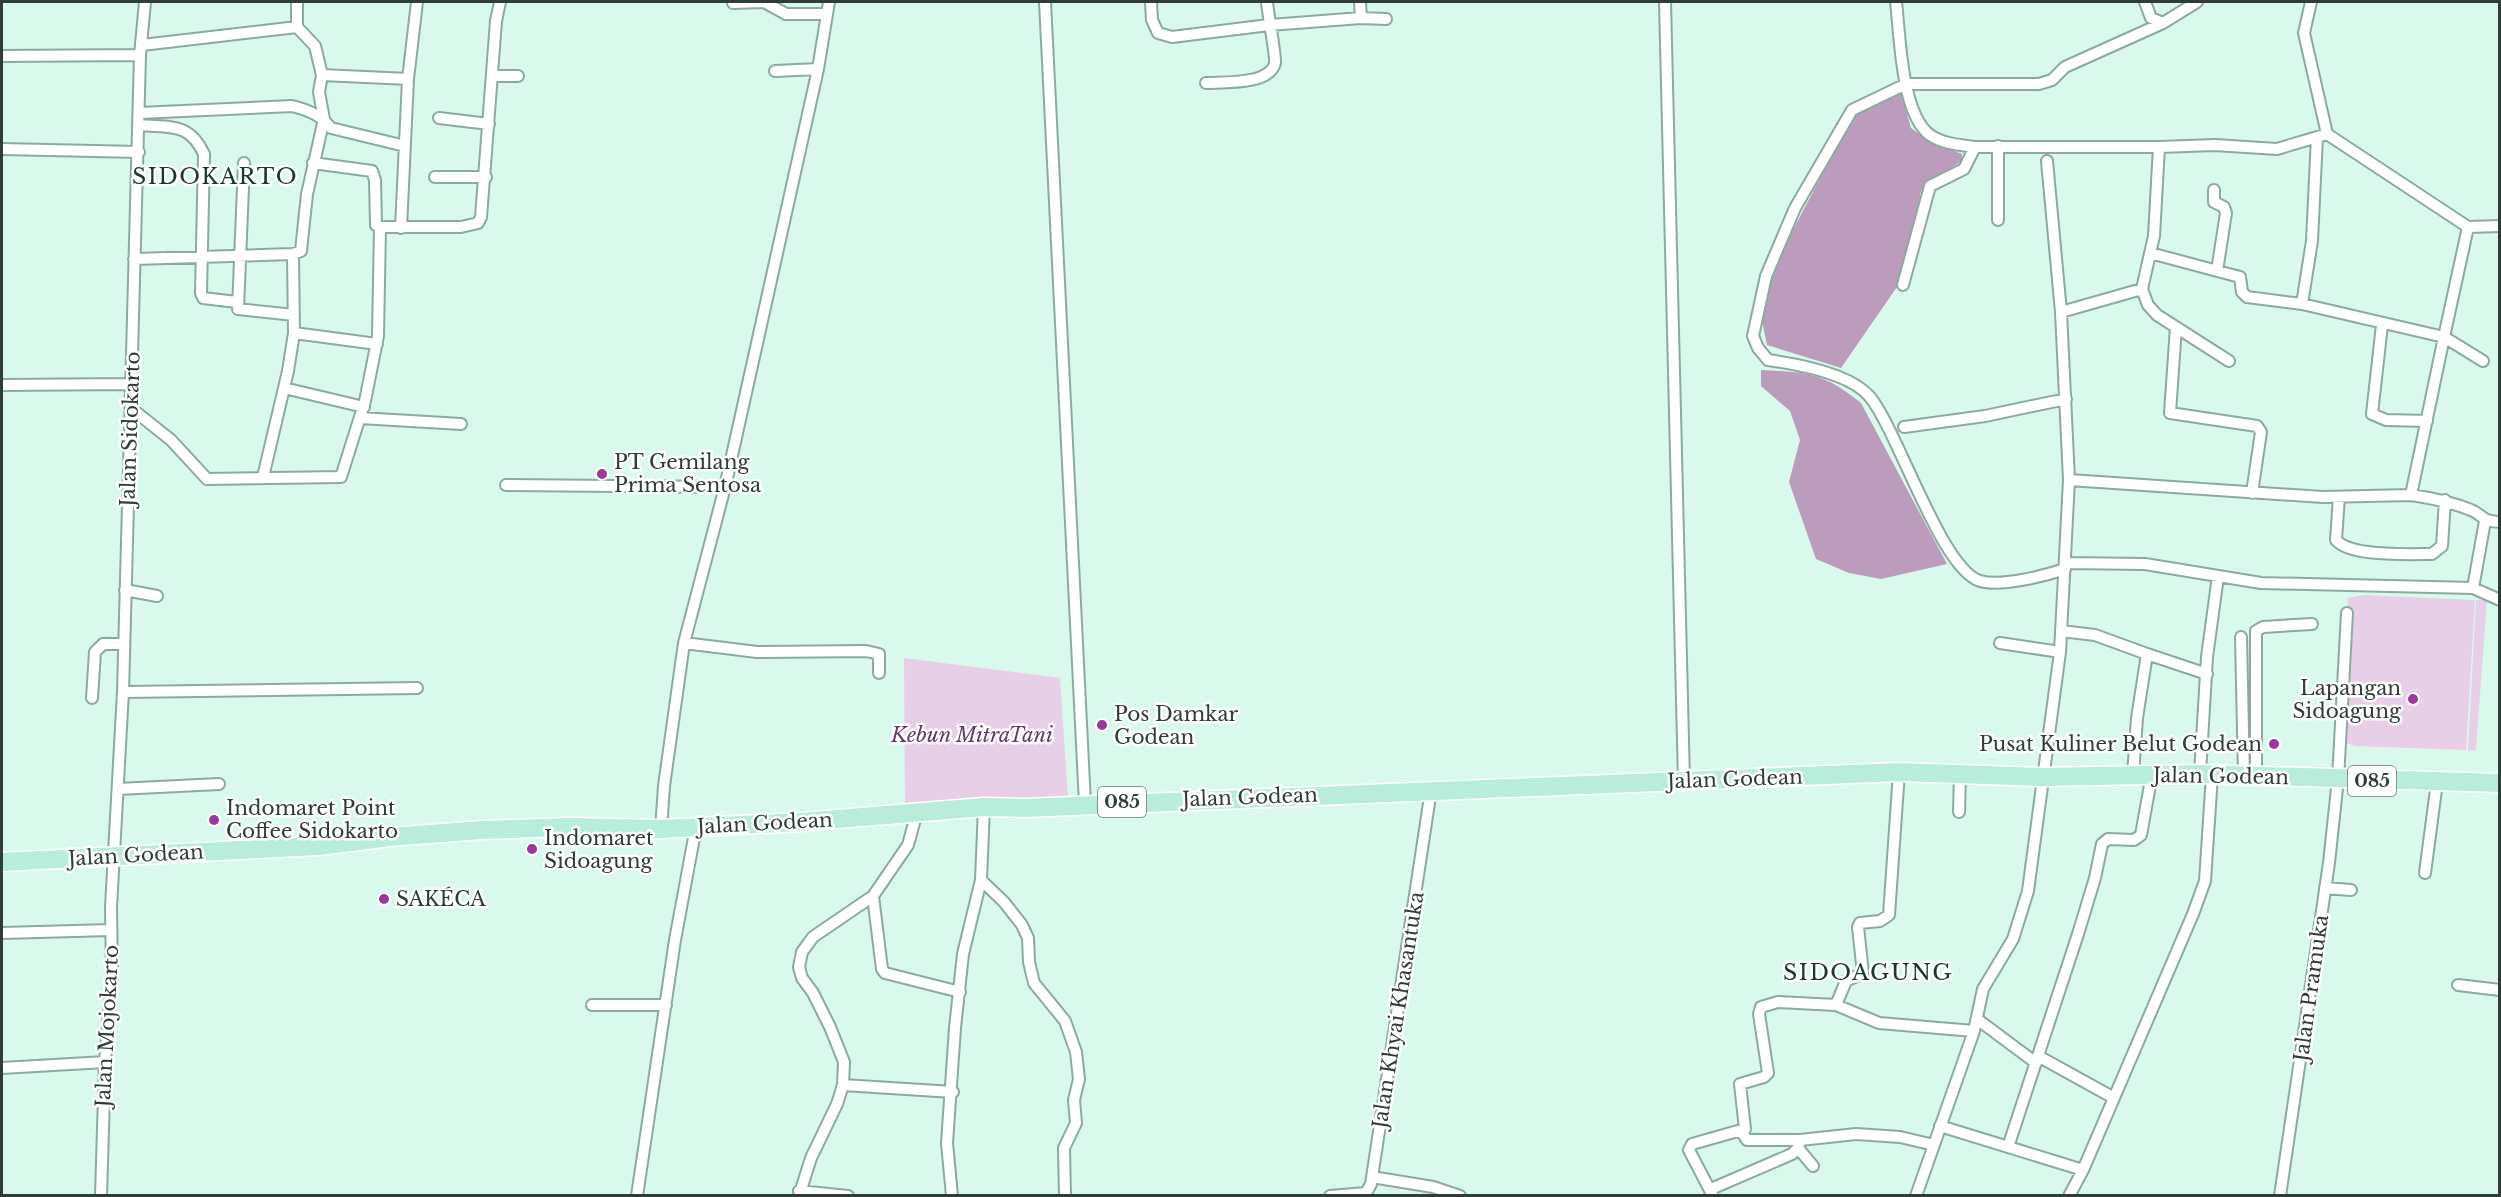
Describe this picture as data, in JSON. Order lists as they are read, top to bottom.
{
  "streets": {
    "main road": ["Jalan Godean", "085"],
    "street": [
      "Jalan Sidokarto",
      "Jalan Pramuka",
      "Jalan Khyai Khasantuka",
      "Jalan Mojokarto"
    ]
  },
  "crossings": [
    ["Jalan Sidokarto", "Jalan Godean"],
    ["Jalan Sidokarto", "Jalan Mojokarto"],
    ["Jalan Godean", "Jalan Pramuka"],
    ["Jalan Godean", "Jalan Khyai Khasantuka"],
    ["Jalan Godean", "Jalan Mojokarto"]
  ],
  "districts": ["SIDOKARTO", "SIDOAGUNG"],
  "parks": ["Kebun MitraTani"],
  "places": [
    "PT Gemilang Prima Sentosa",
    "Lapangan Sidoagung",
    "Pos Damkar Godean",
    "Pusat Kuliner Belut Godean",
    "Indomaret Point Coffee Sidokarto",
    "Indomaret Sidoagung",
    "SAKÉCA"
  ]
}
